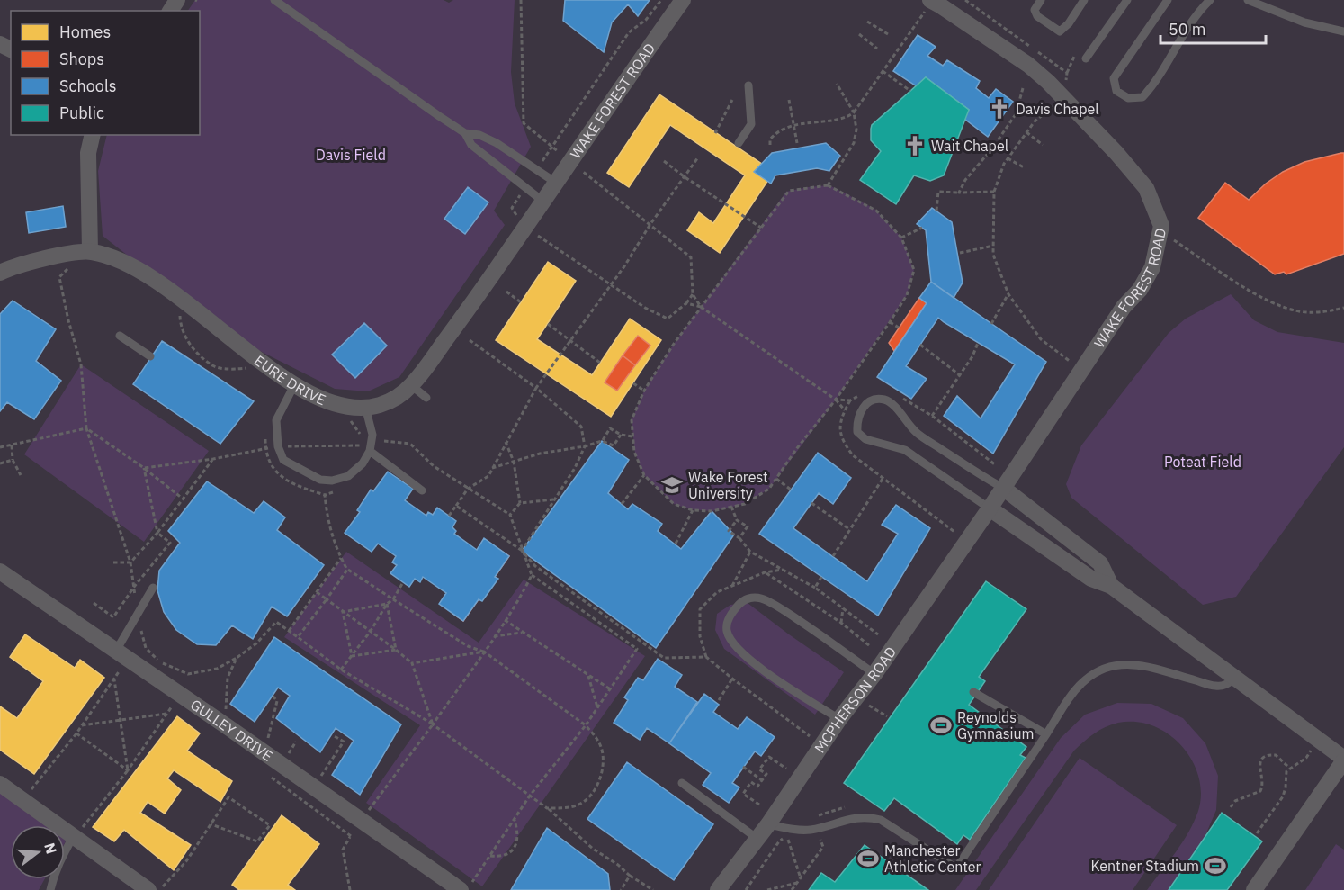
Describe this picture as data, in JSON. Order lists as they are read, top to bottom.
{
  "streets": {
    "street": [
      "WAKE FOREST ROAD",
      "EURE DRIVE",
      "MCPHERSON ROAD",
      "GULLEY DRIVE"
    ]
  },
  "crossings": [
    ["WAKE FOREST ROAD", "EURE DRIVE"],
    ["WAKE FOREST ROAD", "MCPHERSON ROAD"]
  ],
  "parks": ["Davis Field", "Poteat Field"],
  "places": {
    "church": ["Davis Chapel", "Wait Chapel"],
    "school or university": ["Wake Forest University"],
    "sports": ["Reynolds Gymnasium", "Manchester Athletic Center", "Kentner Stadium"]
  },
  "legend": [
    "Homes",
    "Shops",
    "Schools",
    "Public"
  ],
  "scale_bar": "50 m",
  "north": "right"
}
